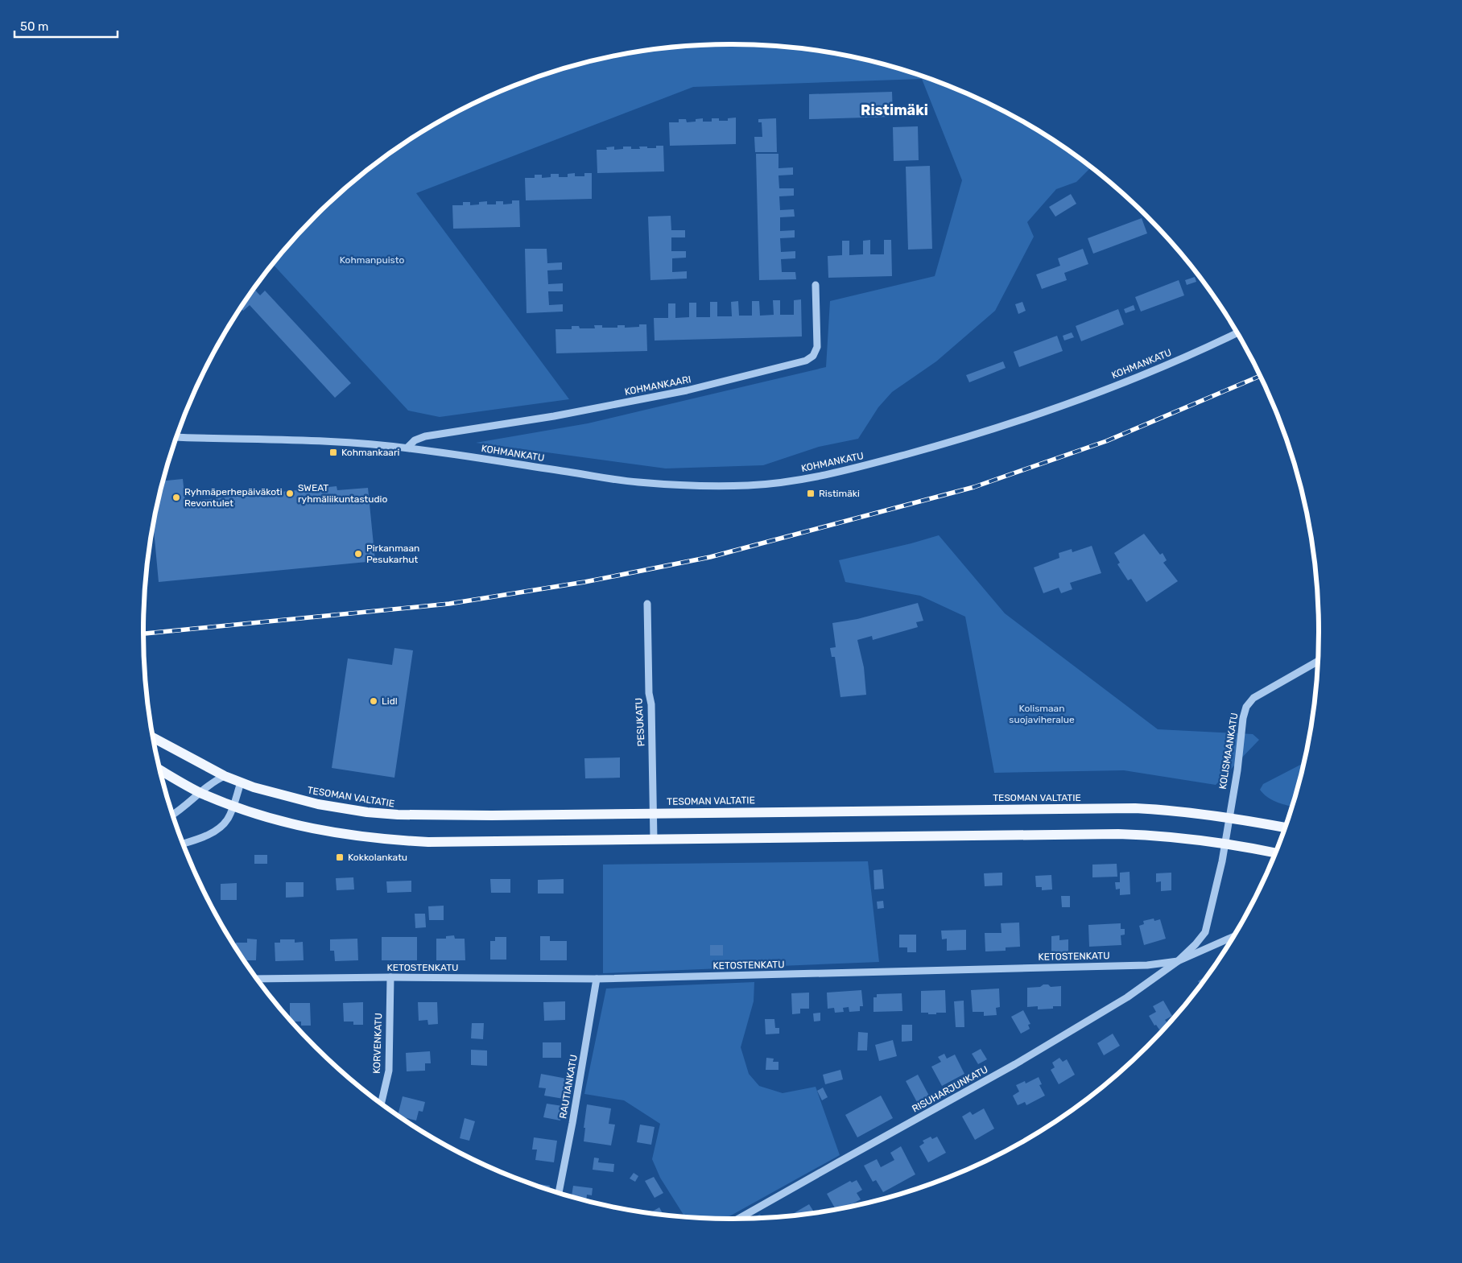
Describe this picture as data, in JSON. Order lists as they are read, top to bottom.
{
  "streets": {
    "main road": ["TESOMAN VALTATIE"],
    "street": [
      "KOHMANKATU",
      "KOHMANKAARI",
      "PESUKATU",
      "KOLISMAANKATU",
      "KETOSTENKATU",
      "KORVENKATU",
      "RAUTIANKATU",
      "RISUHARJUNKATU"
    ]
  },
  "crossings": [
    ["KOHMANKATU", "KOHMANKAARI"],
    ["PESUKATU", "TESOMAN VALTATIE"],
    ["KOLISMAANKATU", "TESOMAN VALTATIE"],
    ["KOLISMAANKATU", "KETOSTENKATU"],
    ["KOLISMAANKATU", "RISUHARJUNKATU"],
    ["KETOSTENKATU", "KORVENKATU"],
    ["KETOSTENKATU", "RAUTIANKATU"],
    ["KETOSTENKATU", "RISUHARJUNKATU"]
  ],
  "districts": ["Ristimäki"],
  "parks": ["Kohmanpuisto", "Kolismaan suojaviheralue"],
  "places": {
    "transit": ["Kohmankaari", "Ristimäki", "Kokkolankatu"],
    "other": [
      "SWEAT ryhmäliikuntastudio",
      "Ryhmäperhepäiväkoti Revontulet",
      "Pirkanmaan Pesukarhut",
      "Lidl"
    ]
  },
  "scale_bar": "50 m"
}
